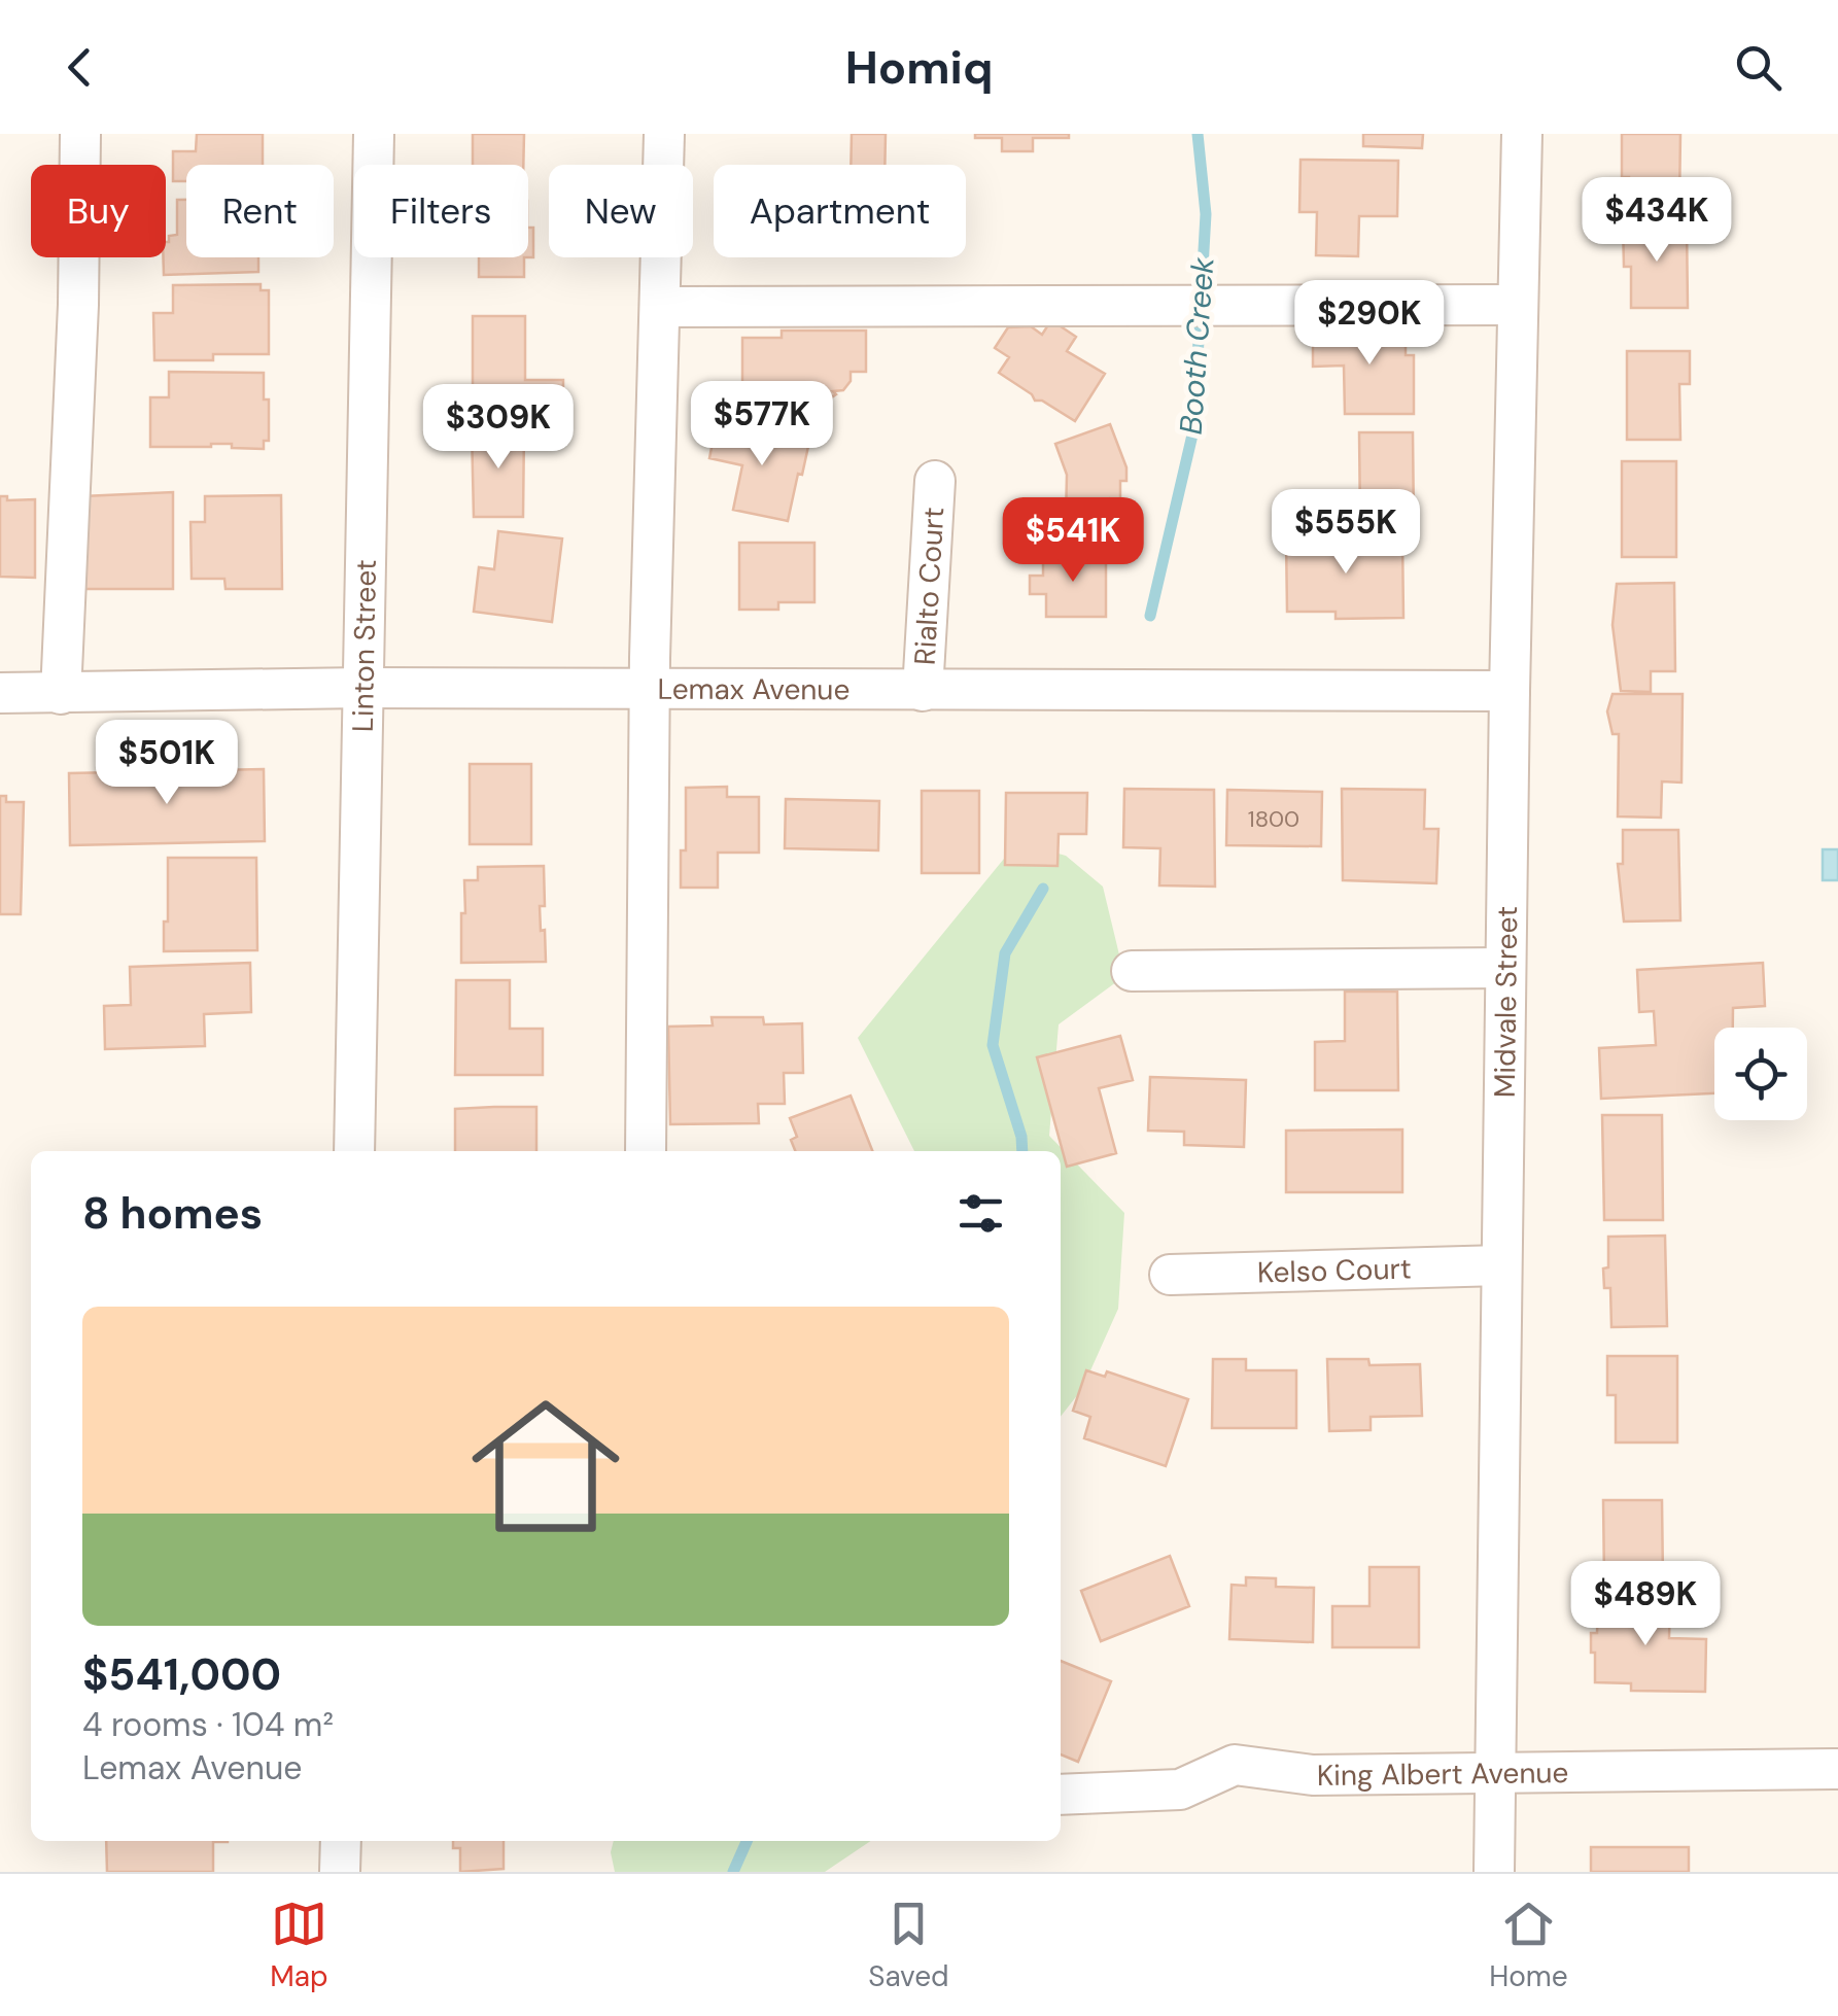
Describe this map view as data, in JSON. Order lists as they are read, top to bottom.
{
  "streets": {
    "street": [
      "Rialto Court",
      "Linton Street",
      "Lemax Avenue",
      "Midvale Street",
      "Kelso Court",
      "King Albert Avenue"
    ]
  },
  "crossings": [
    ["Rialto Court", "Lemax Avenue"],
    ["Linton Street", "Lemax Avenue"],
    ["Lemax Avenue", "Midvale Street"],
    ["Midvale Street", "Kelso Court"],
    ["Midvale Street", "King Albert Avenue"]
  ],
  "water": ["Booth Creek"],
  "house_numbers": ["1800"],
  "page": {
    "header": "Homiq",
    "chip": [
      "Buy",
      "Rent",
      "Filters",
      "New",
      "Apartment"
    ],
    "price": [
      "$434K",
      "$290K",
      "$577K",
      "$309K",
      "$555K",
      "$541K",
      "$501K",
      "$489K"
    ],
    "heading": "8 homes",
    "list": [
      {
        "name": "$541,000",
        "note": "4 rooms · 104 m² · Lemax Avenue"
      }
    ],
    "tabs": ["Map", "Saved", "Home"]
  }
}
